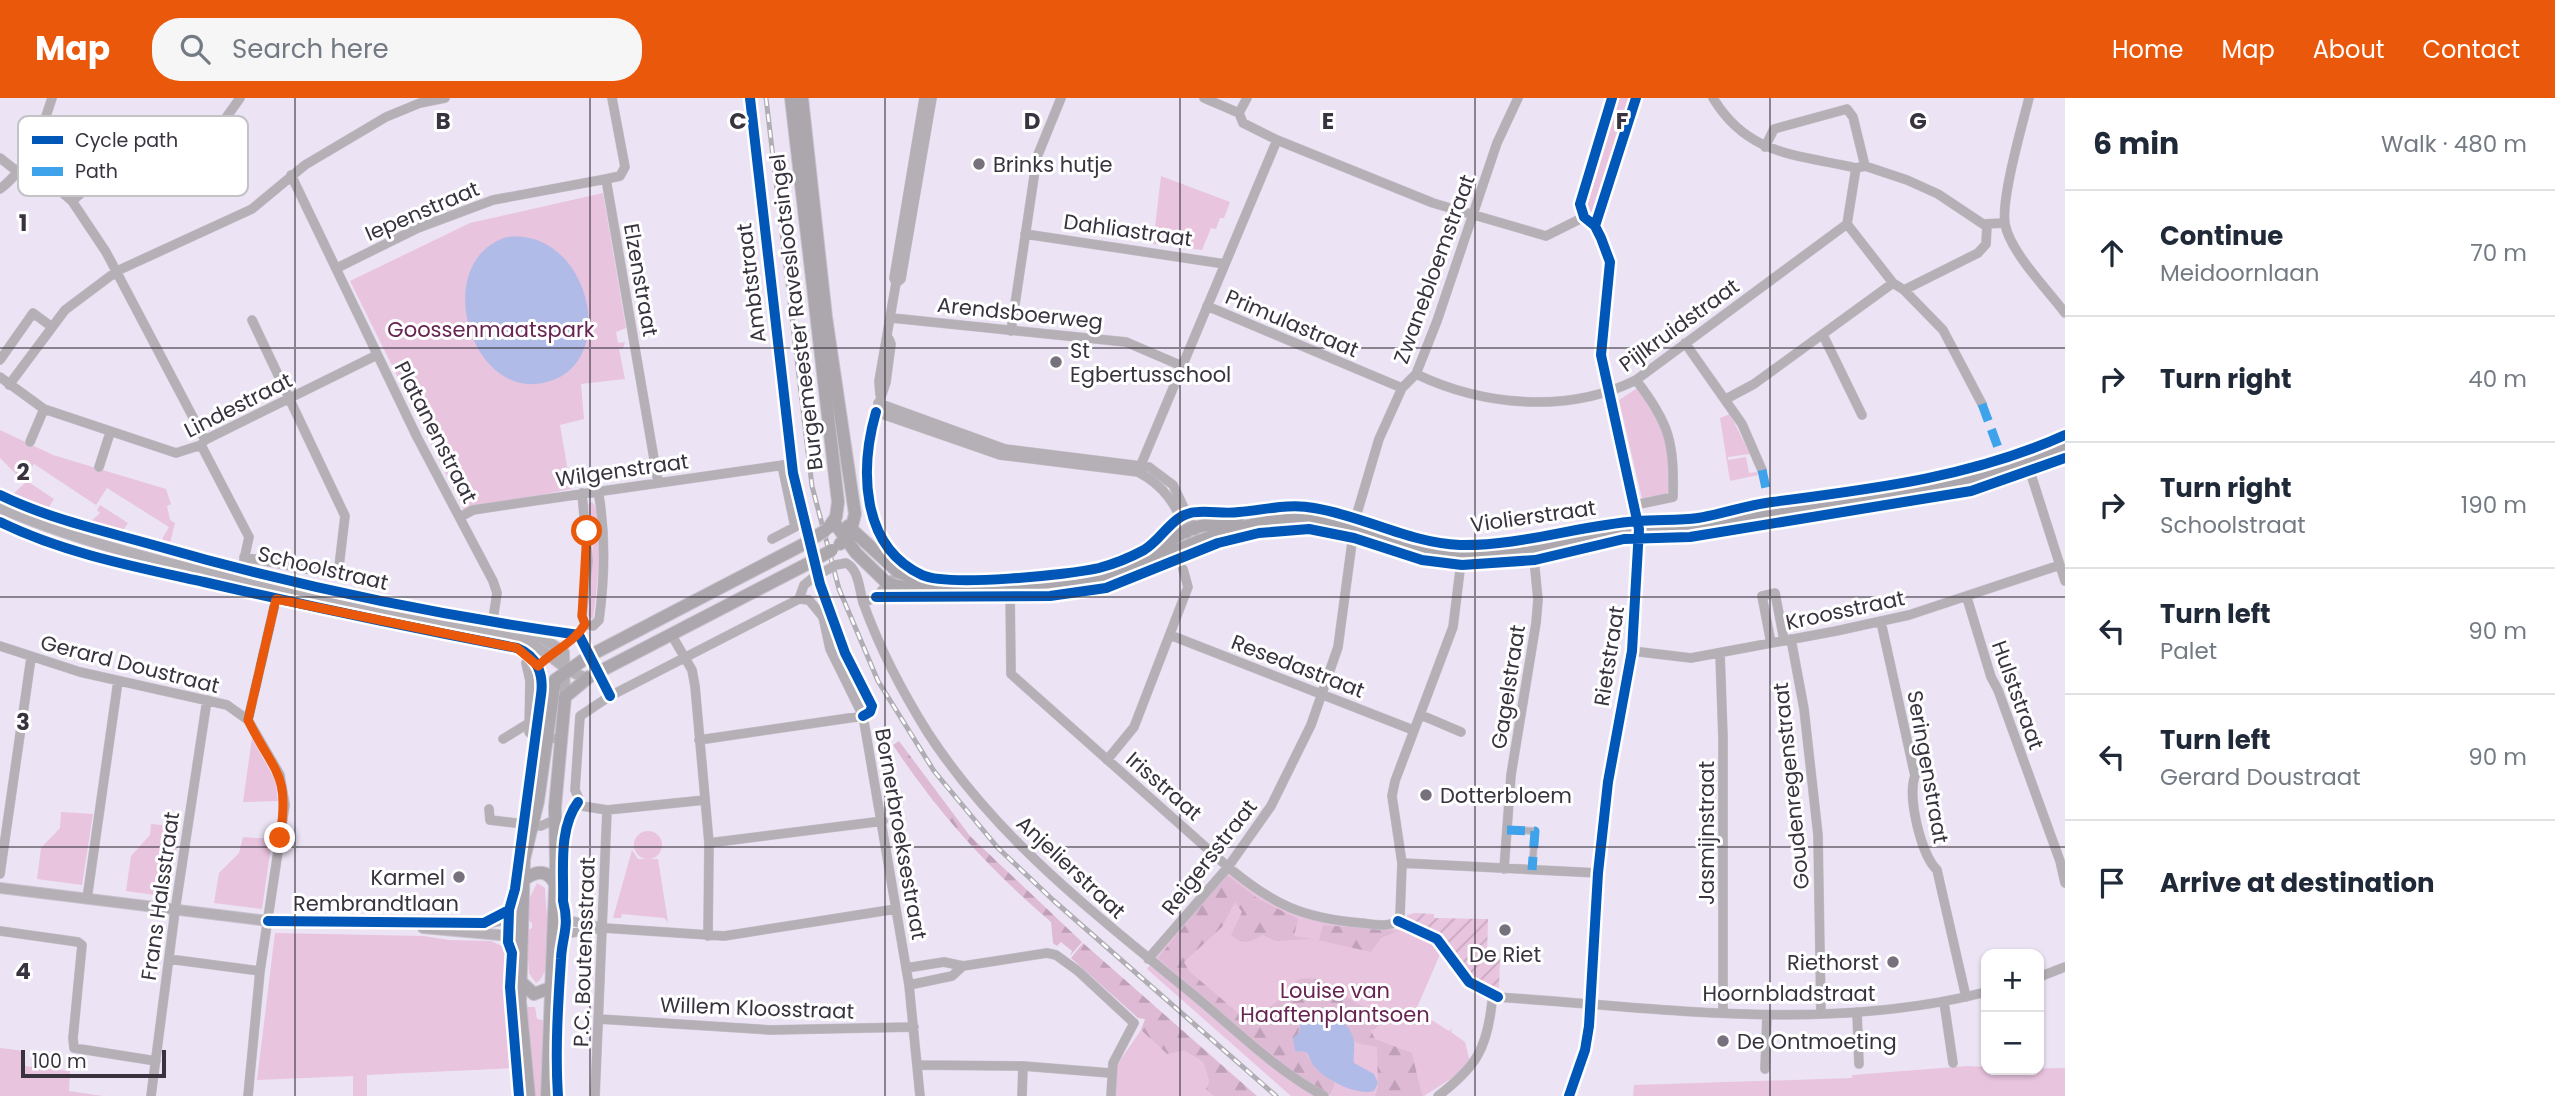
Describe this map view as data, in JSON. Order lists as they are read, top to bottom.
{
  "streets": {
    "main road": ["Burgemeester Raveslootsingel", "Violierstraat"],
    "street": [
      "Iepenstraat",
      "Dahliastraat",
      "Zwanebloemstraat",
      "Elzenstraat",
      "Ambtstraat",
      "Arendsboerweg",
      "Primulastraat",
      "Pijlkruidstraat",
      "Lindestraat",
      "Platanenstraat",
      "Wilgenstraat",
      "Schoolstraat",
      "Kroosstraat",
      "Rietstraat",
      "Gerard Doustraat",
      "Resedastraat",
      "Gagelstraat",
      "Hulststraat",
      "Seringenstraat",
      "Irisstraat",
      "Goudenregenstraat",
      "Jasmijnstraat",
      "Bornerbroeksestraat",
      "Reigersstraat",
      "Anjelierstraat",
      "Frans Halsstraat",
      "Rembrandtlaan",
      "P.C. Boutensstraat",
      "Hoornbladstraat",
      "Willem Kloosstraat"
    ]
  },
  "crossings": [
    ["Iepenstraat", "Elzenstraat"],
    ["Iepenstraat", "Platanenstraat"],
    ["Zwanebloemstraat", "Primulastraat"],
    ["Zwanebloemstraat", "Pijlkruidstraat"],
    ["Zwanebloemstraat", "Violierstraat"],
    ["Zwanebloemstraat", "Reigersstraat"],
    ["Elzenstraat", "Wilgenstraat"],
    ["Ambtstraat", "Wilgenstraat"],
    ["Burgemeester Raveslootsingel", "Violierstraat"],
    ["Pijlkruidstraat", "Rietstraat"],
    ["Lindestraat", "Platanenstraat"],
    ["Lindestraat", "Schoolstraat"],
    ["Platanenstraat", "Wilgenstraat"],
    ["Platanenstraat", "Schoolstraat"],
    ["Violierstraat", "Rietstraat"],
    ["Violierstraat", "Gagelstraat"],
    ["Violierstraat", "Irisstraat"],
    ["Violierstraat", "Reigersstraat"],
    ["Kroosstraat", "Rietstraat"],
    ["Kroosstraat", "Hulststraat"],
    ["Kroosstraat", "Seringenstraat"],
    ["Kroosstraat", "Goudenregenstraat"],
    ["Kroosstraat", "Jasmijnstraat"],
    ["Rietstraat", "Hoornbladstraat"],
    ["Gerard Doustraat", "Frans Halsstraat"],
    ["Gerard Doustraat", "Rembrandtlaan"],
    ["Resedastraat", "Reigersstraat"],
    ["Seringenstraat", "Hoornbladstraat"],
    ["Irisstraat", "Reigersstraat"],
    ["Goudenregenstraat", "Hoornbladstraat"],
    ["Jasmijnstraat", "Hoornbladstraat"],
    ["Bornerbroeksestraat", "Anjelierstraat"],
    ["Bornerbroeksestraat", "Willem Kloosstraat"],
    ["Reigersstraat", "Anjelierstraat"],
    ["Frans Halsstraat", "Rembrandtlaan"],
    ["P.C. Boutensstraat", "Willem Kloosstraat"]
  ],
  "parks": ["Goossenmaatspark", "Louise van Haaftenplantsoen"],
  "places": [
    "Brinks hutje",
    "St Egbertusschool",
    "Dotterbloem",
    "Karmel",
    "De Riet",
    "Riethorst",
    "De Ontmoeting"
  ],
  "legend": ["Cycle path", "Path"],
  "scale_bar": "100 m",
  "page": {
    "header": "Map",
    "search": "Search here",
    "nav": [
      "Home",
      "Map",
      "About",
      "Contact"
    ],
    "heading": ["6 min", "Walk · 480 m"],
    "list": [
      ["Continue", "Meidoornlaan", "70 m"],
      ["Turn right", "40 m"],
      ["Turn right", "Schoolstraat", "190 m"],
      ["Turn left", "Palet", "90 m"],
      ["Turn left", "Gerard Doustraat", "90 m"],
      "Arrive at destination"
    ],
    "map_buttons": ["+", "−"],
    "scale": "100 m"
  },
  "grid": {
    "columns": [
      "B",
      "C",
      "D",
      "E",
      "F",
      "G"
    ],
    "rows": [
      "1",
      "2",
      "3",
      "4"
    ]
  }
}
